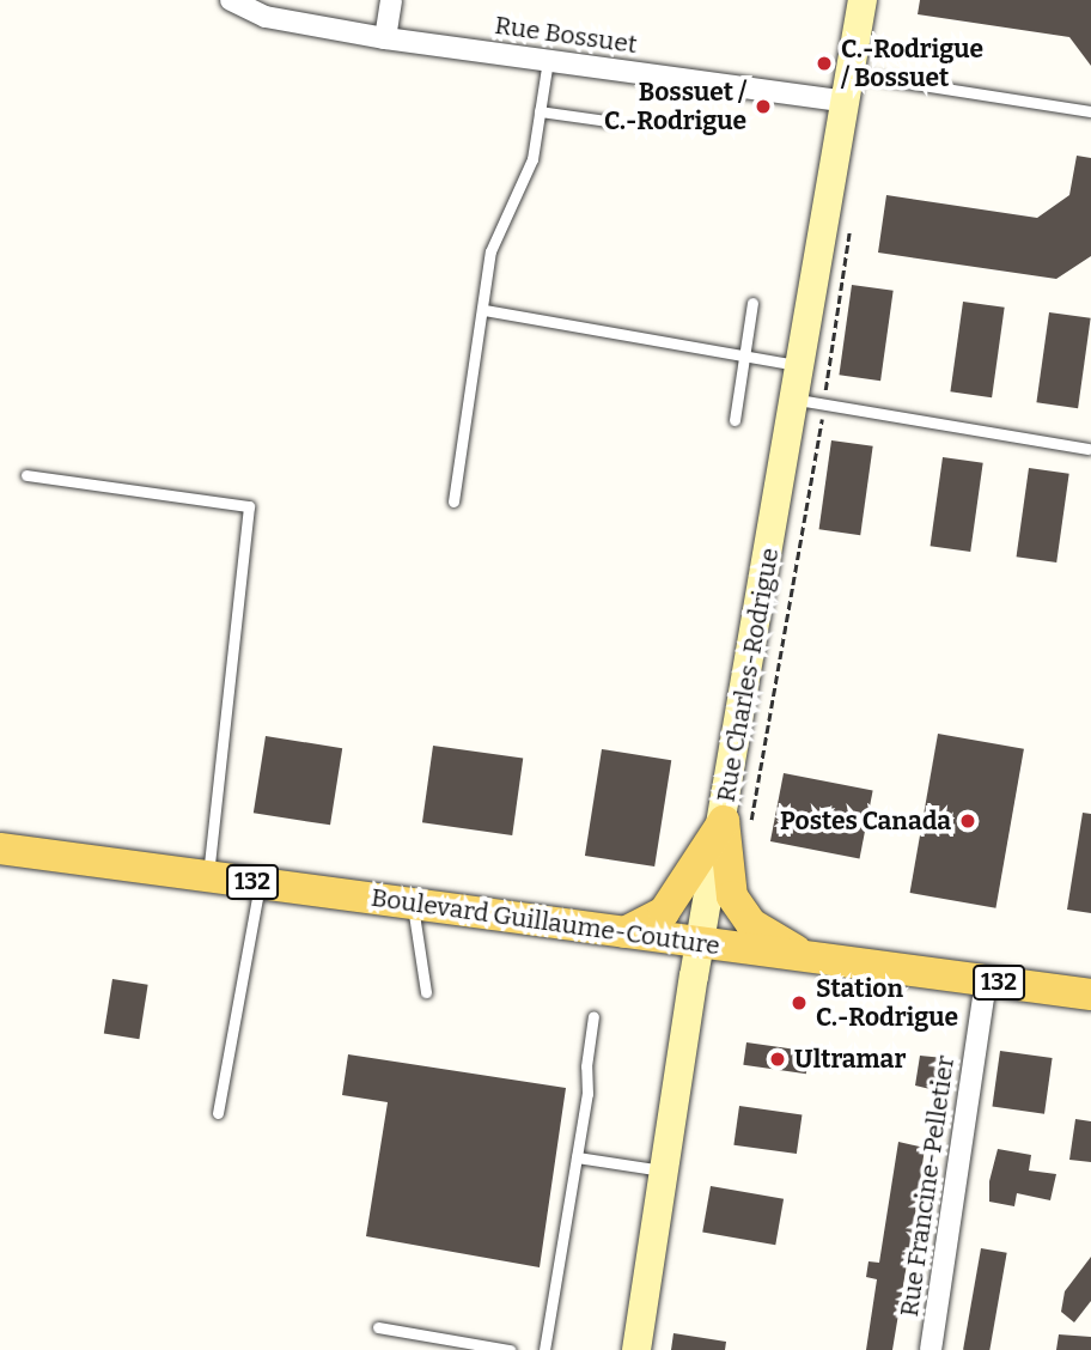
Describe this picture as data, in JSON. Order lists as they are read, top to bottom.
{
  "streets": {
    "main road": ["132", "Boulevard Guillaume-Couture"],
    "street": ["Rue Bossuet", "Rue Charles-Rodrigue", "Rue Francine-Pelletier"]
  },
  "crossings": [
    ["Rue Bossuet", "Rue Charles-Rodrigue"],
    ["Rue Charles-Rodrigue", "Boulevard Guillaume-Couture"],
    ["Boulevard Guillaume-Couture", "Rue Francine-Pelletier"]
  ],
  "places": [
    "C.-Rodrigue / Bossuet",
    "Bossuet / C.-Rodrigue",
    "Postes Canada",
    "Station C.-Rodrigue",
    "Ultramar"
  ]
}
